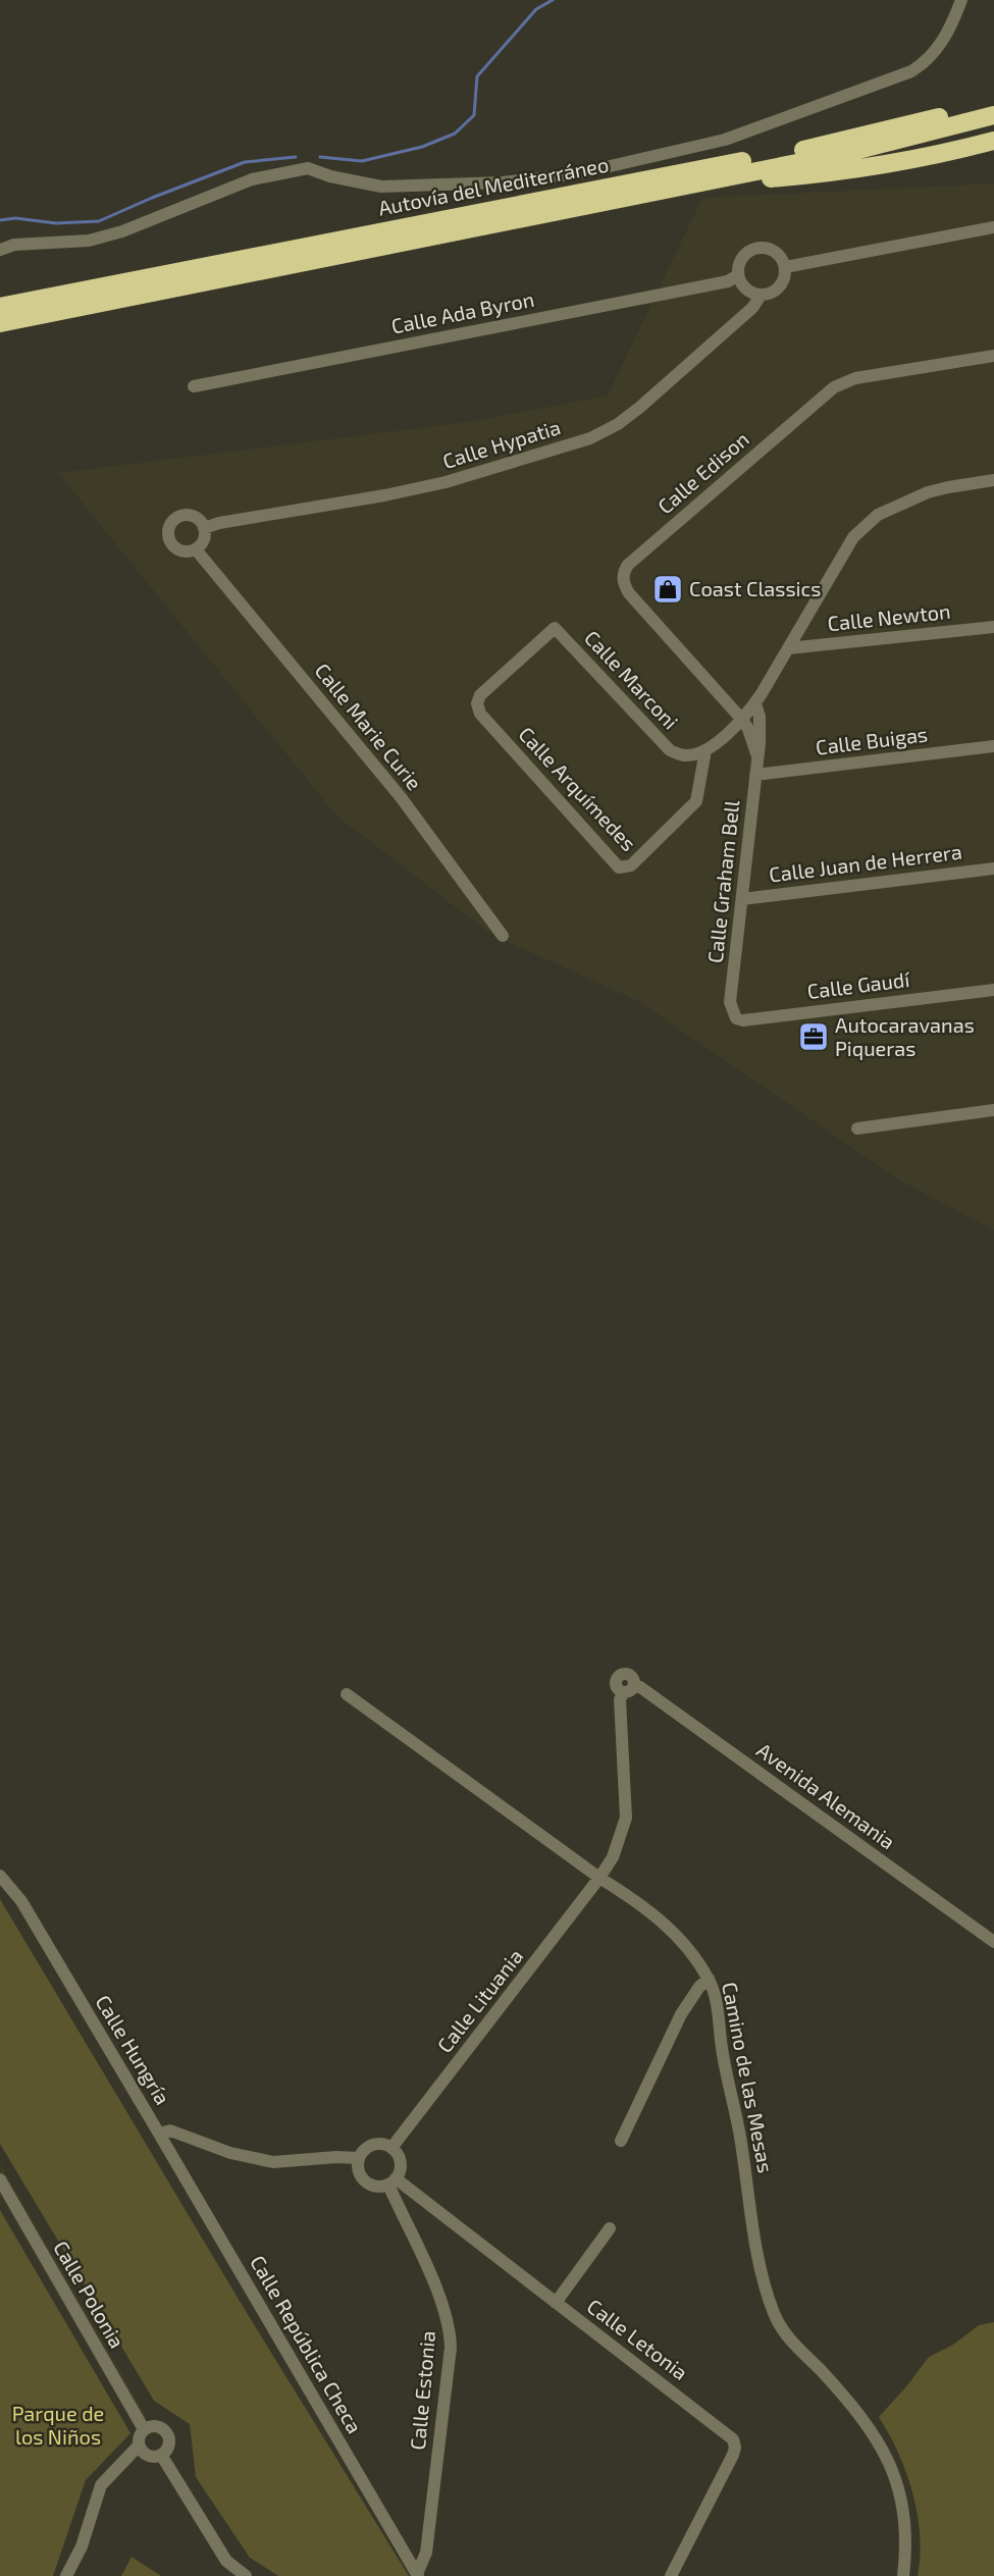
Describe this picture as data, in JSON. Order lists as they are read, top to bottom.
{
  "streets": {
    "highway": ["Autovía del Mediterráneo"],
    "street": [
      "Calle Ada Byron",
      "Calle Hypatia",
      "Calle Edison",
      "Calle Newton",
      "Calle Marconi",
      "Calle Marie Curie",
      "Calle Buigas",
      "Calle Arquímedes",
      "Calle Juan de Herrera",
      "Calle Graham Bell",
      "Calle Gaudí",
      "Avenida Alemania",
      "Calle Lituania",
      "Calle Hungría",
      "Camino de las Mesas",
      "Calle Polonia",
      "Calle Letonia",
      "Calle República Checa",
      "Calle Estonia"
    ]
  },
  "crossings": [
    ["Calle Ada Byron", "Calle Hypatia"],
    ["Calle Hypatia", "Calle Marie Curie"],
    ["Calle Edison", "Calle Graham Bell"],
    ["Calle Marconi", "Calle Arquímedes"],
    ["Calle Buigas", "Calle Graham Bell"],
    ["Calle Juan de Herrera", "Calle Graham Bell"],
    ["Calle Graham Bell", "Calle Gaudí"],
    ["Avenida Alemania", "Calle Lituania"],
    ["Calle Lituania", "Calle Hungría"],
    ["Calle Lituania", "Camino de las Mesas"],
    ["Calle Lituania", "Calle Letonia"],
    ["Calle Lituania", "Calle Estonia"],
    ["Calle Hungría", "Calle Letonia"],
    ["Calle Hungría", "Calle República Checa"],
    ["Calle Hungría", "Calle Estonia"],
    ["Calle Letonia", "Calle Estonia"],
    ["Calle República Checa", "Calle Estonia"]
  ],
  "parks": ["Parque de los Niños"],
  "places": {
    "shop": ["Coast Classics"],
    "office": ["Autocaravanas Piqueras"]
  }
}
